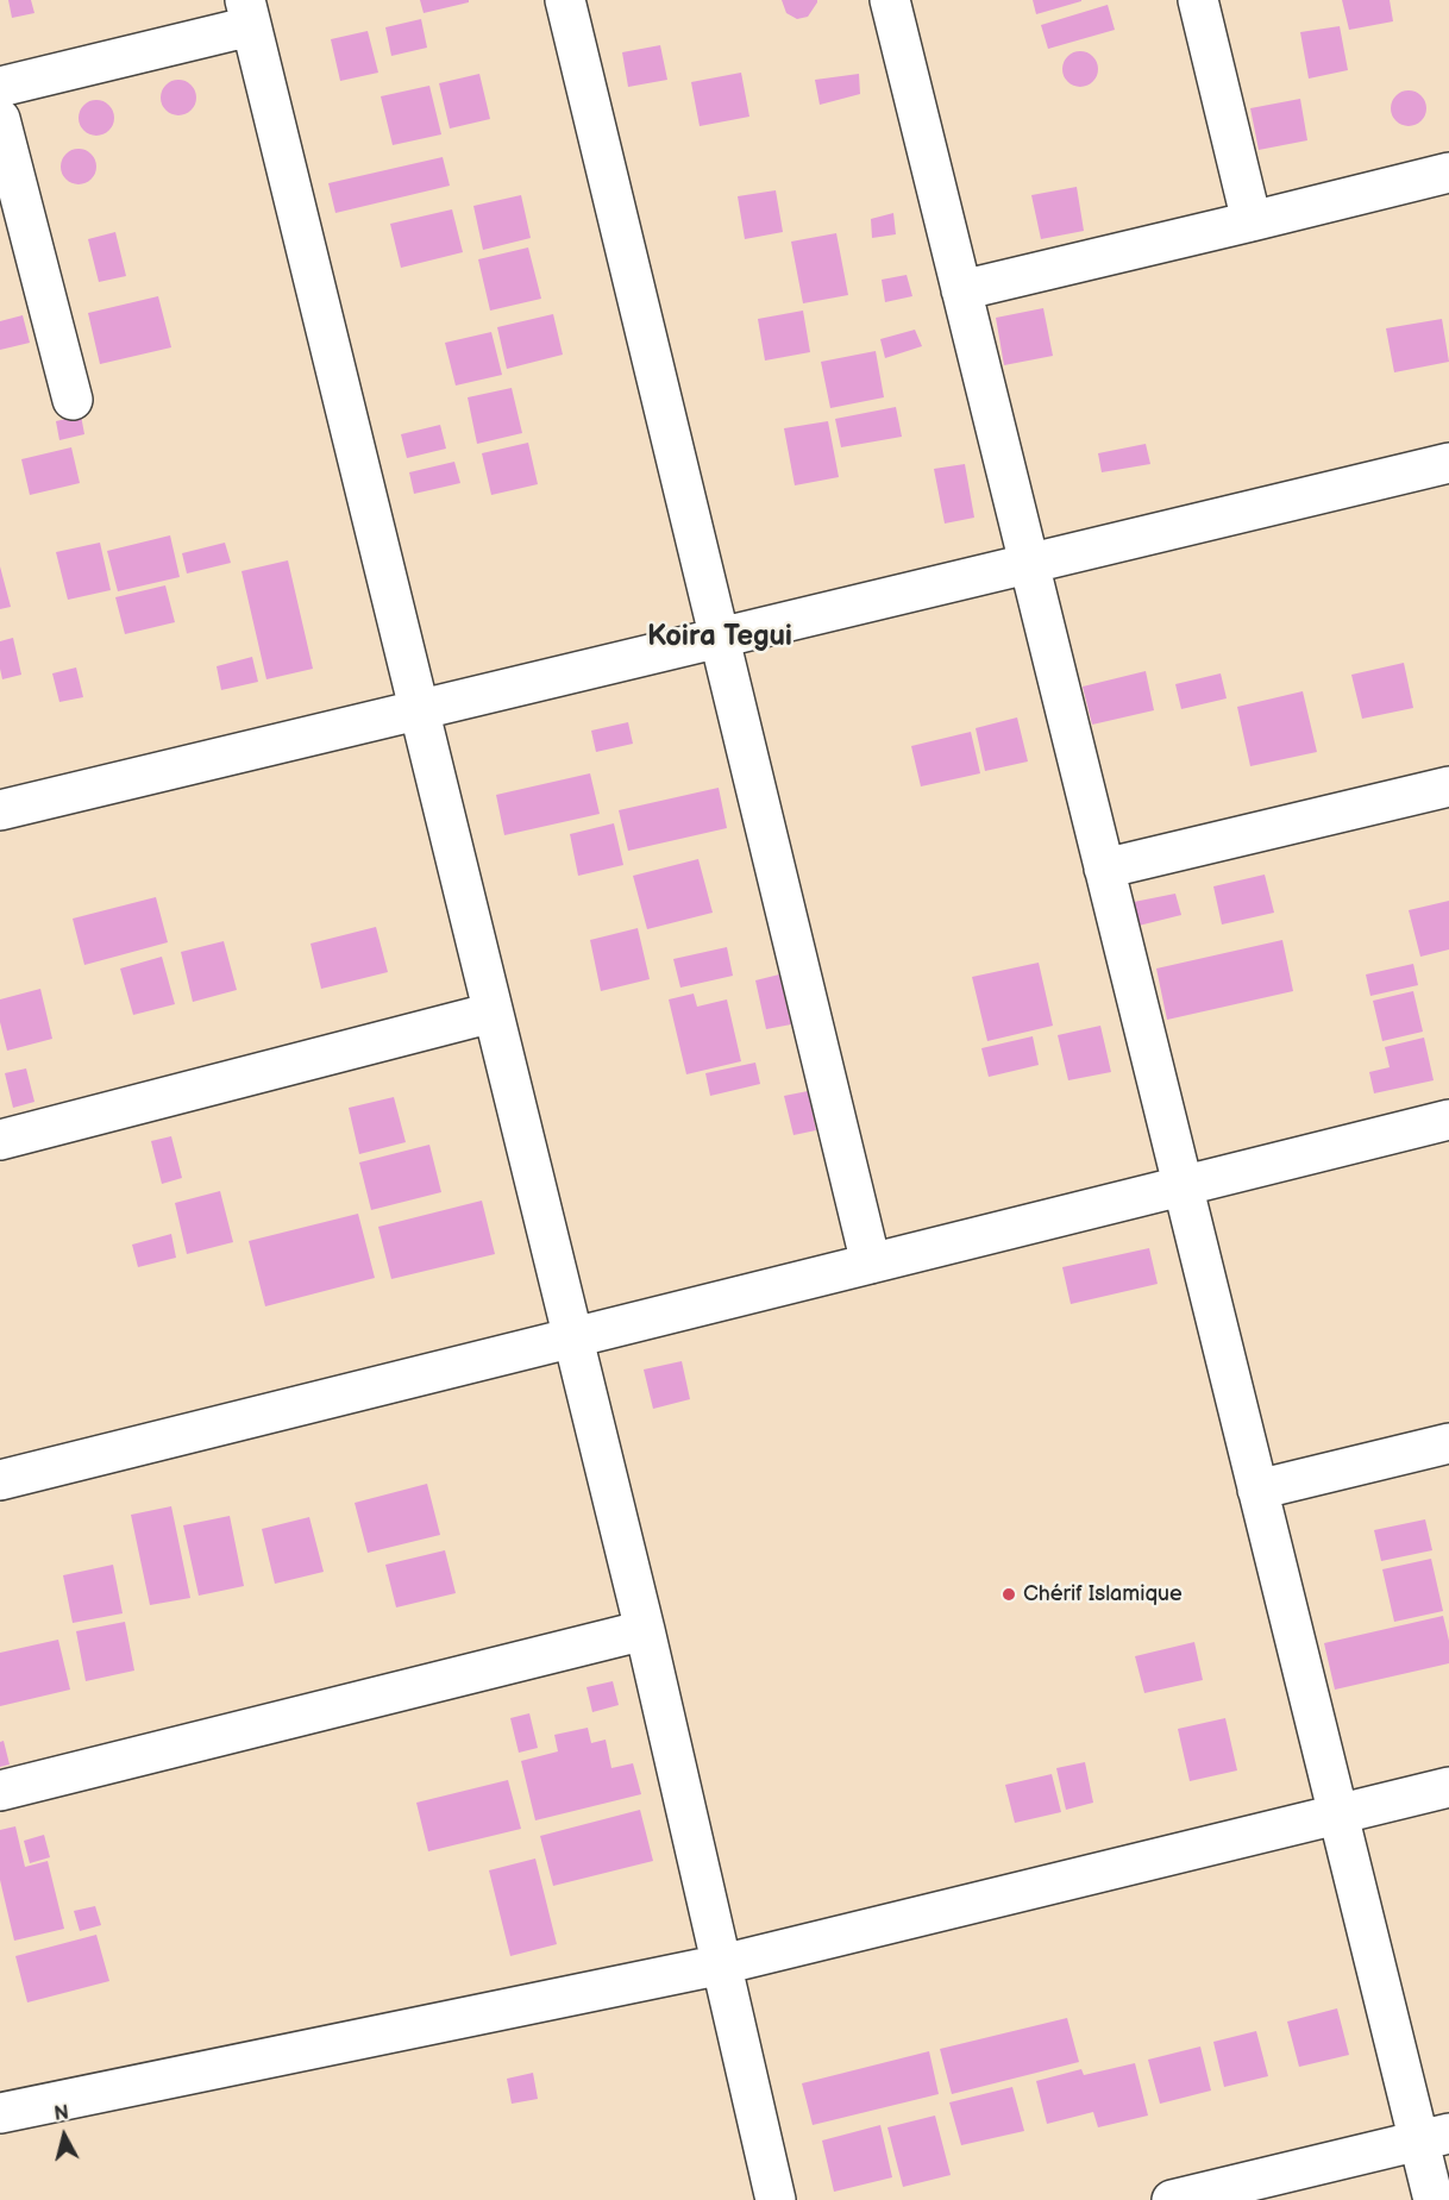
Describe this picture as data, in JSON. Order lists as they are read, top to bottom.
{
  "districts": ["Koira Tegui"],
  "places": ["Chérif Islamique"],
  "north": "top"
}
